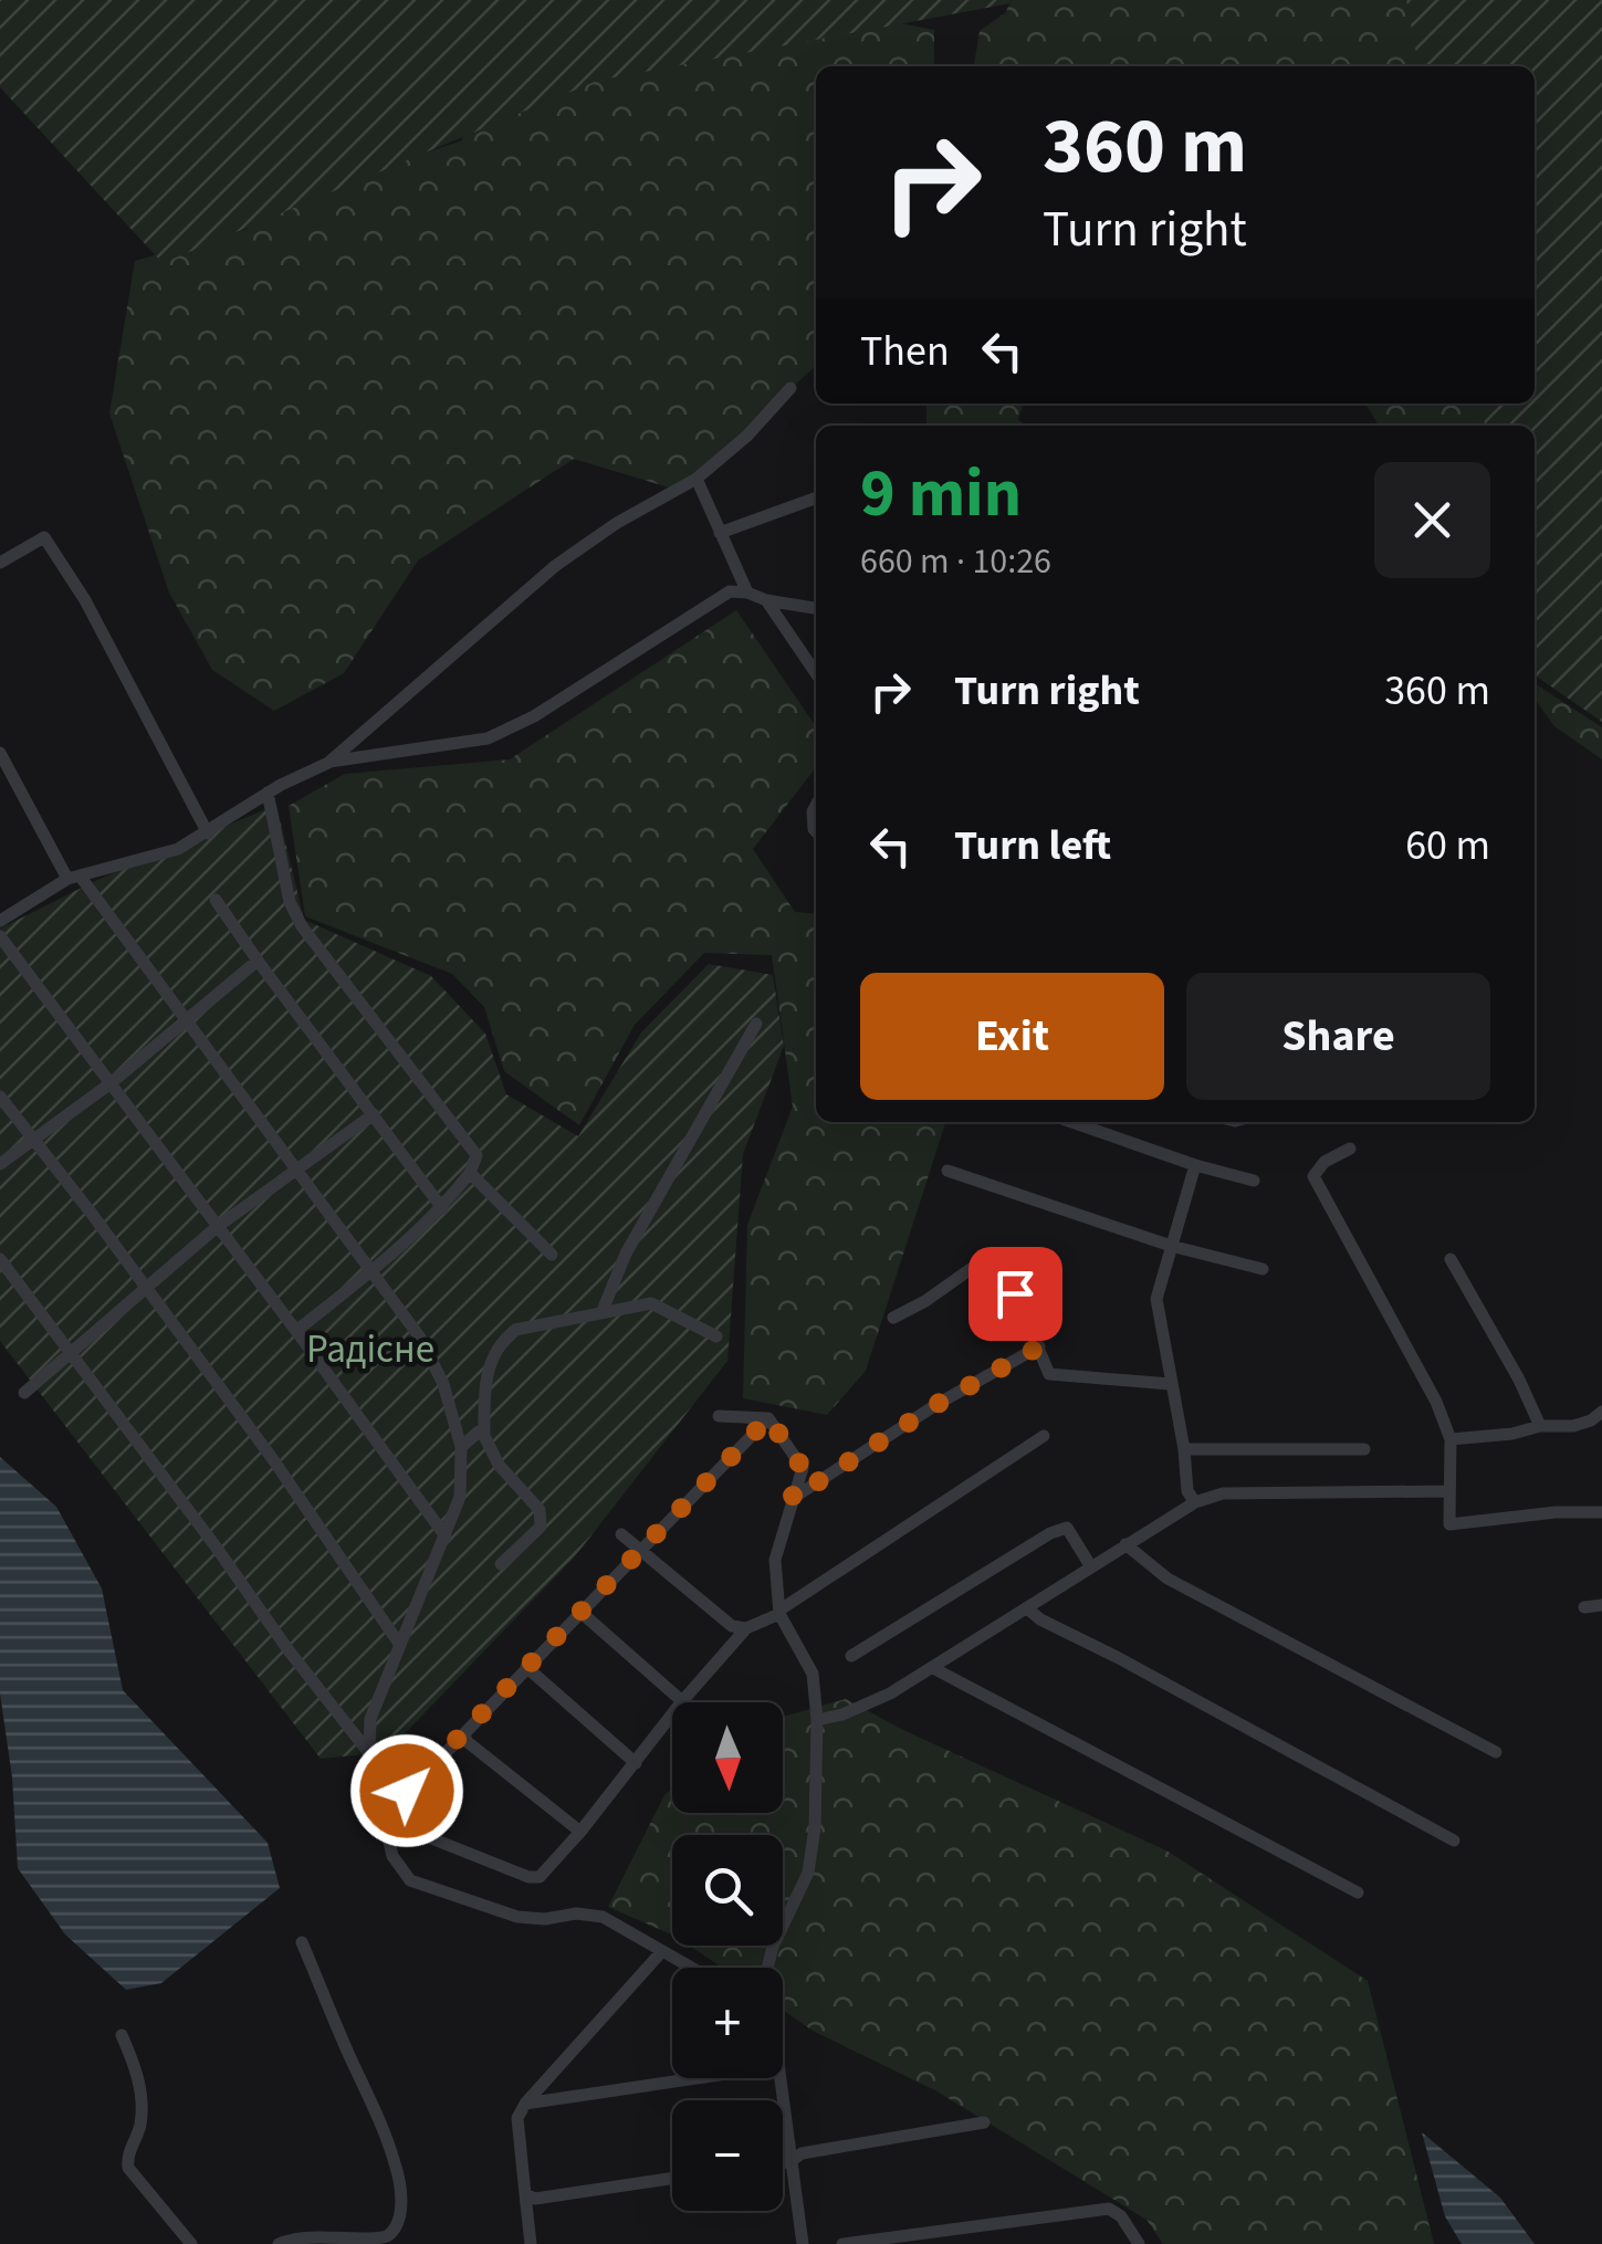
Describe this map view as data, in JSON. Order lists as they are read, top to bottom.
{
  "parks": ["Радісне"],
  "north": "bottom",
  "page": {
    "turn": ["360 m", "Turn right"],
    "then": "Then",
    "heading": ["9 min", "660 m · 10:26"],
    "list": [
      {
        "name": "Turn right",
        "value": "360 m"
      },
      {
        "name": "Turn left",
        "value": "60 m"
      }
    ],
    "buttons": ["Exit", "Share"],
    "map_buttons": ["+", "−"]
  }
}
